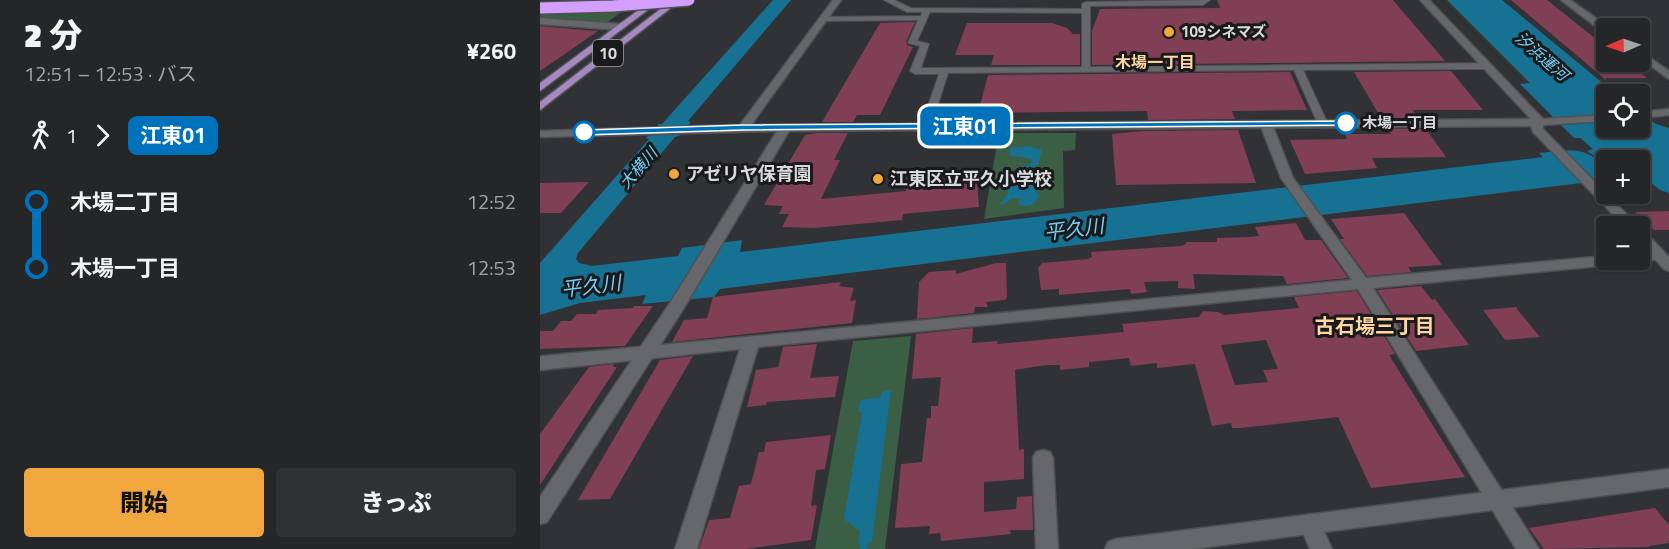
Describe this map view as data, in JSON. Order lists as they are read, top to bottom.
{
  "streets": {
    "main road": ["10"]
  },
  "districts": ["木場一丁目", "古石場三丁目"],
  "water": ["汐浜運河", "大横川", "平久川"],
  "places": [
    "109シネマズ",
    "木場一丁目",
    "アゼリヤ保育園",
    "江東区立平久小学校"
  ],
  "lines": ["bus line 江東01"],
  "north": "left",
  "page": {
    "heading": ["2 分", "12:51 – 12:53 · バス", "¥260"],
    "on_map": "江東01",
    "map_buttons": ["+", "−"],
    "legs": ["1", "江東01"],
    "list": [
      {
        "name": "木場二丁目",
        "value": "12:52"
      },
      {
        "name": "木場一丁目",
        "value": "12:53"
      }
    ],
    "buttons": ["開始", "きっぷ"]
  }
}
